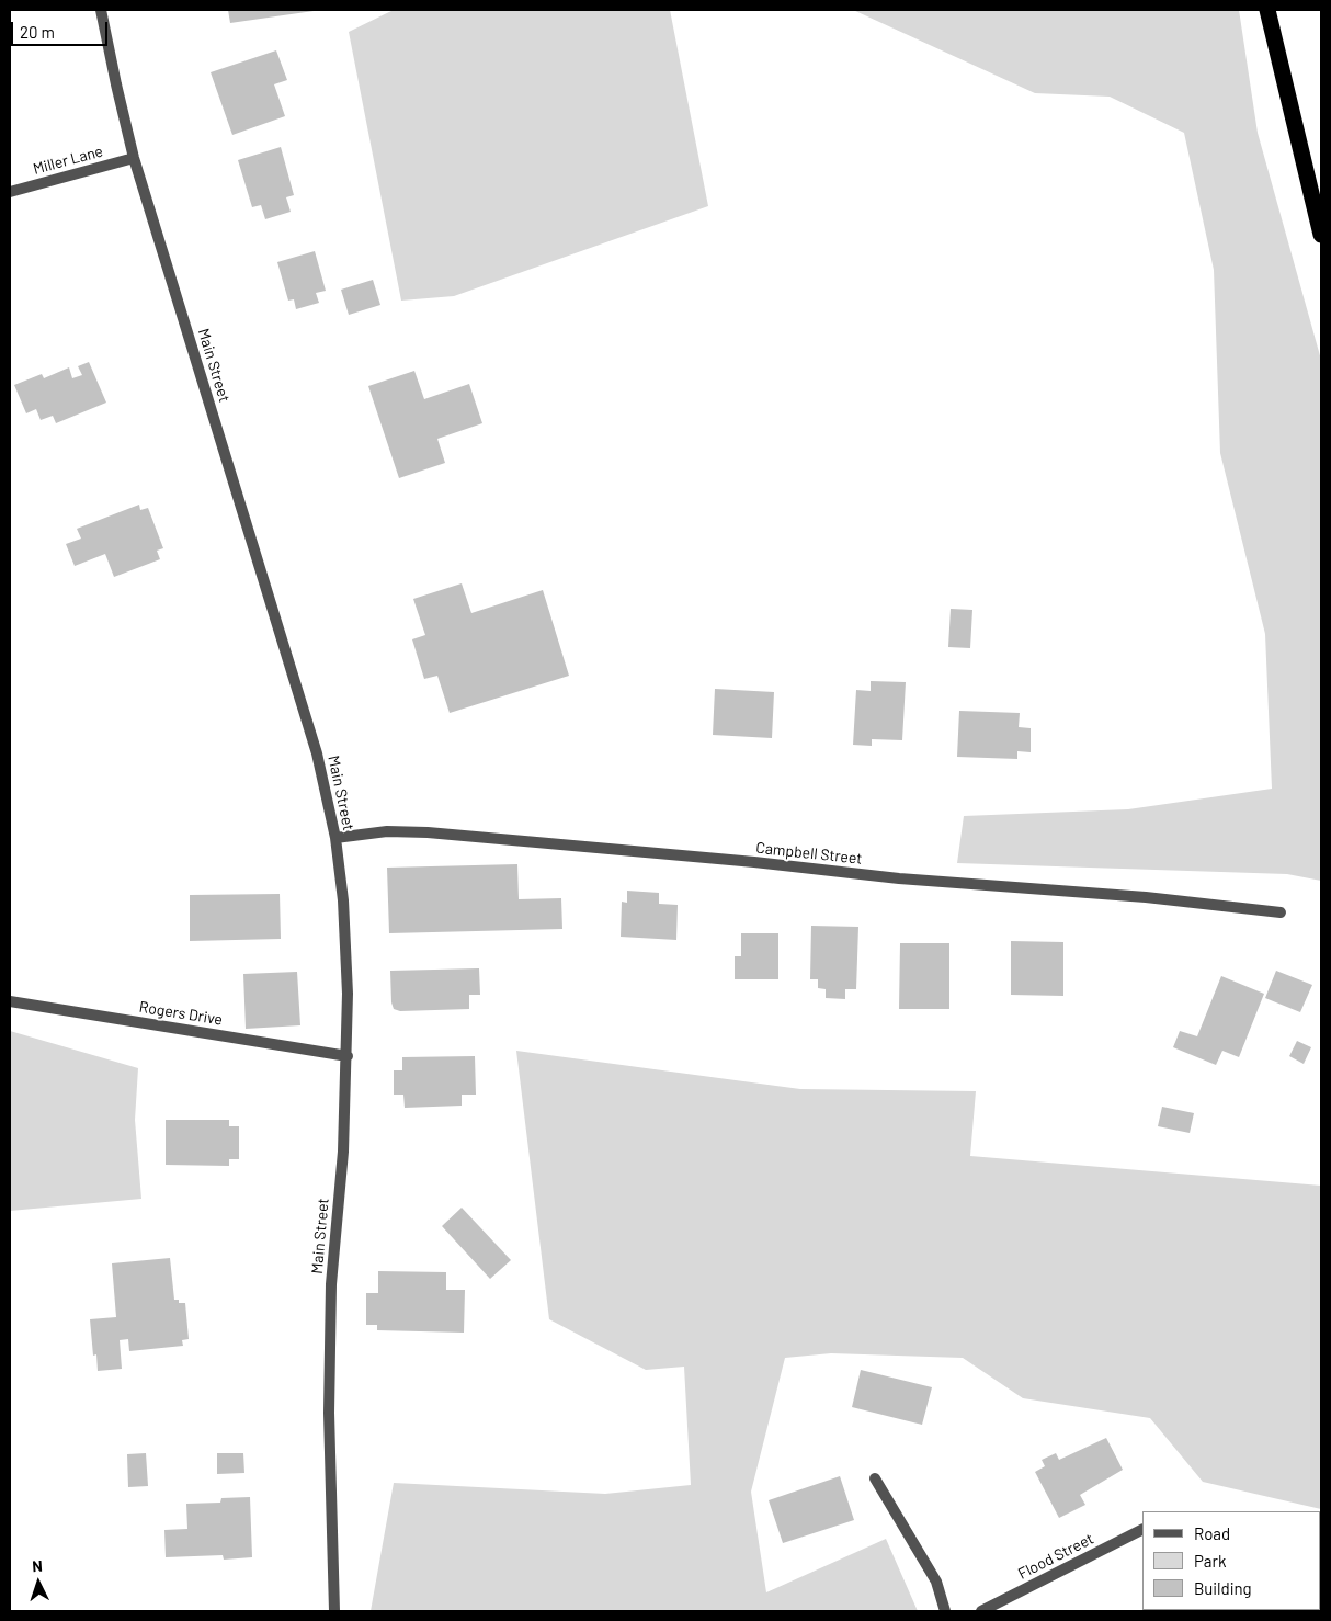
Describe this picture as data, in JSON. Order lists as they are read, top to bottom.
{
  "streets": {
    "street": [
      "Miller Lane",
      "Main Street",
      "Campbell Street",
      "Rogers Drive",
      "Flood Street"
    ]
  },
  "crossings": [
    ["Miller Lane", "Main Street"],
    ["Main Street", "Campbell Street"],
    ["Main Street", "Rogers Drive"]
  ],
  "legend": ["Road", "Park", "Building"],
  "scale_bar": "20 m",
  "north": "top"
}
